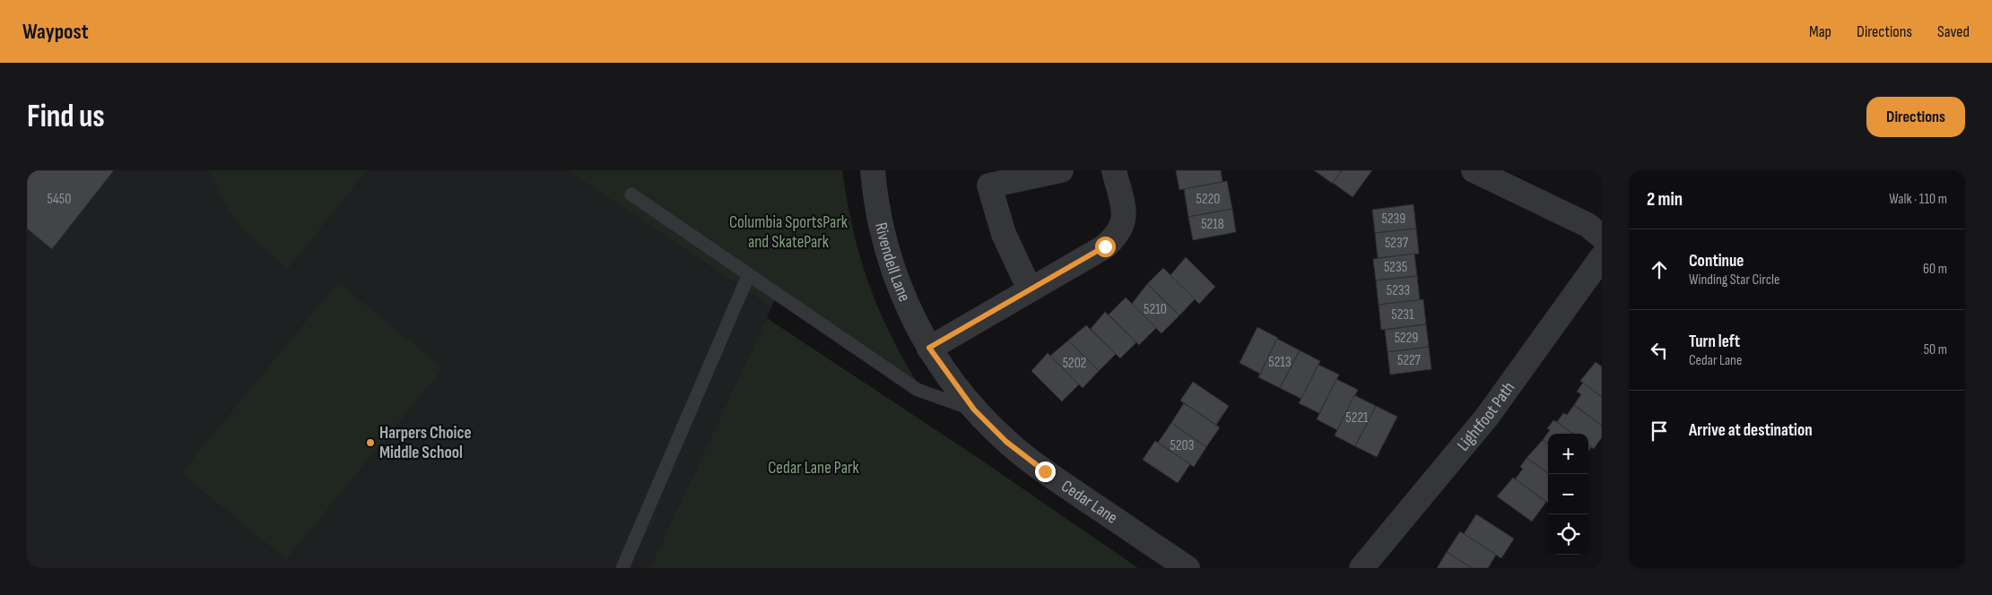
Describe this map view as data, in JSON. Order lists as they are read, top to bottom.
{
  "streets": {
    "street": ["Rivendell Lane", "Lightfoot Path", "Cedar Lane"]
  },
  "crossings": [
    ["Rivendell Lane", "Cedar Lane"]
  ],
  "parks": ["Columbia SportsPark and SkatePark", "Cedar Lane Park"],
  "places": ["Harpers Choice Middle School"],
  "house_numbers": [
    "5450",
    "5220",
    "5239",
    "5218",
    "5237",
    "5235",
    "5233",
    "5210",
    "5231",
    "5229",
    "5227",
    "5213",
    "5202",
    "5221",
    "5203"
  ],
  "page": {
    "header": "Waypost",
    "nav": ["Map", "Directions", "Saved"],
    "buttons": "Directions",
    "title": "Find us",
    "heading": ["2 min", "Walk · 110 m"],
    "list": [
      ["Continue", "Winding Star Circle", "60 m"],
      ["Turn left", "Cedar Lane", "50 m"],
      "Arrive at destination"
    ],
    "map_buttons": ["+", "−"]
  }
}
